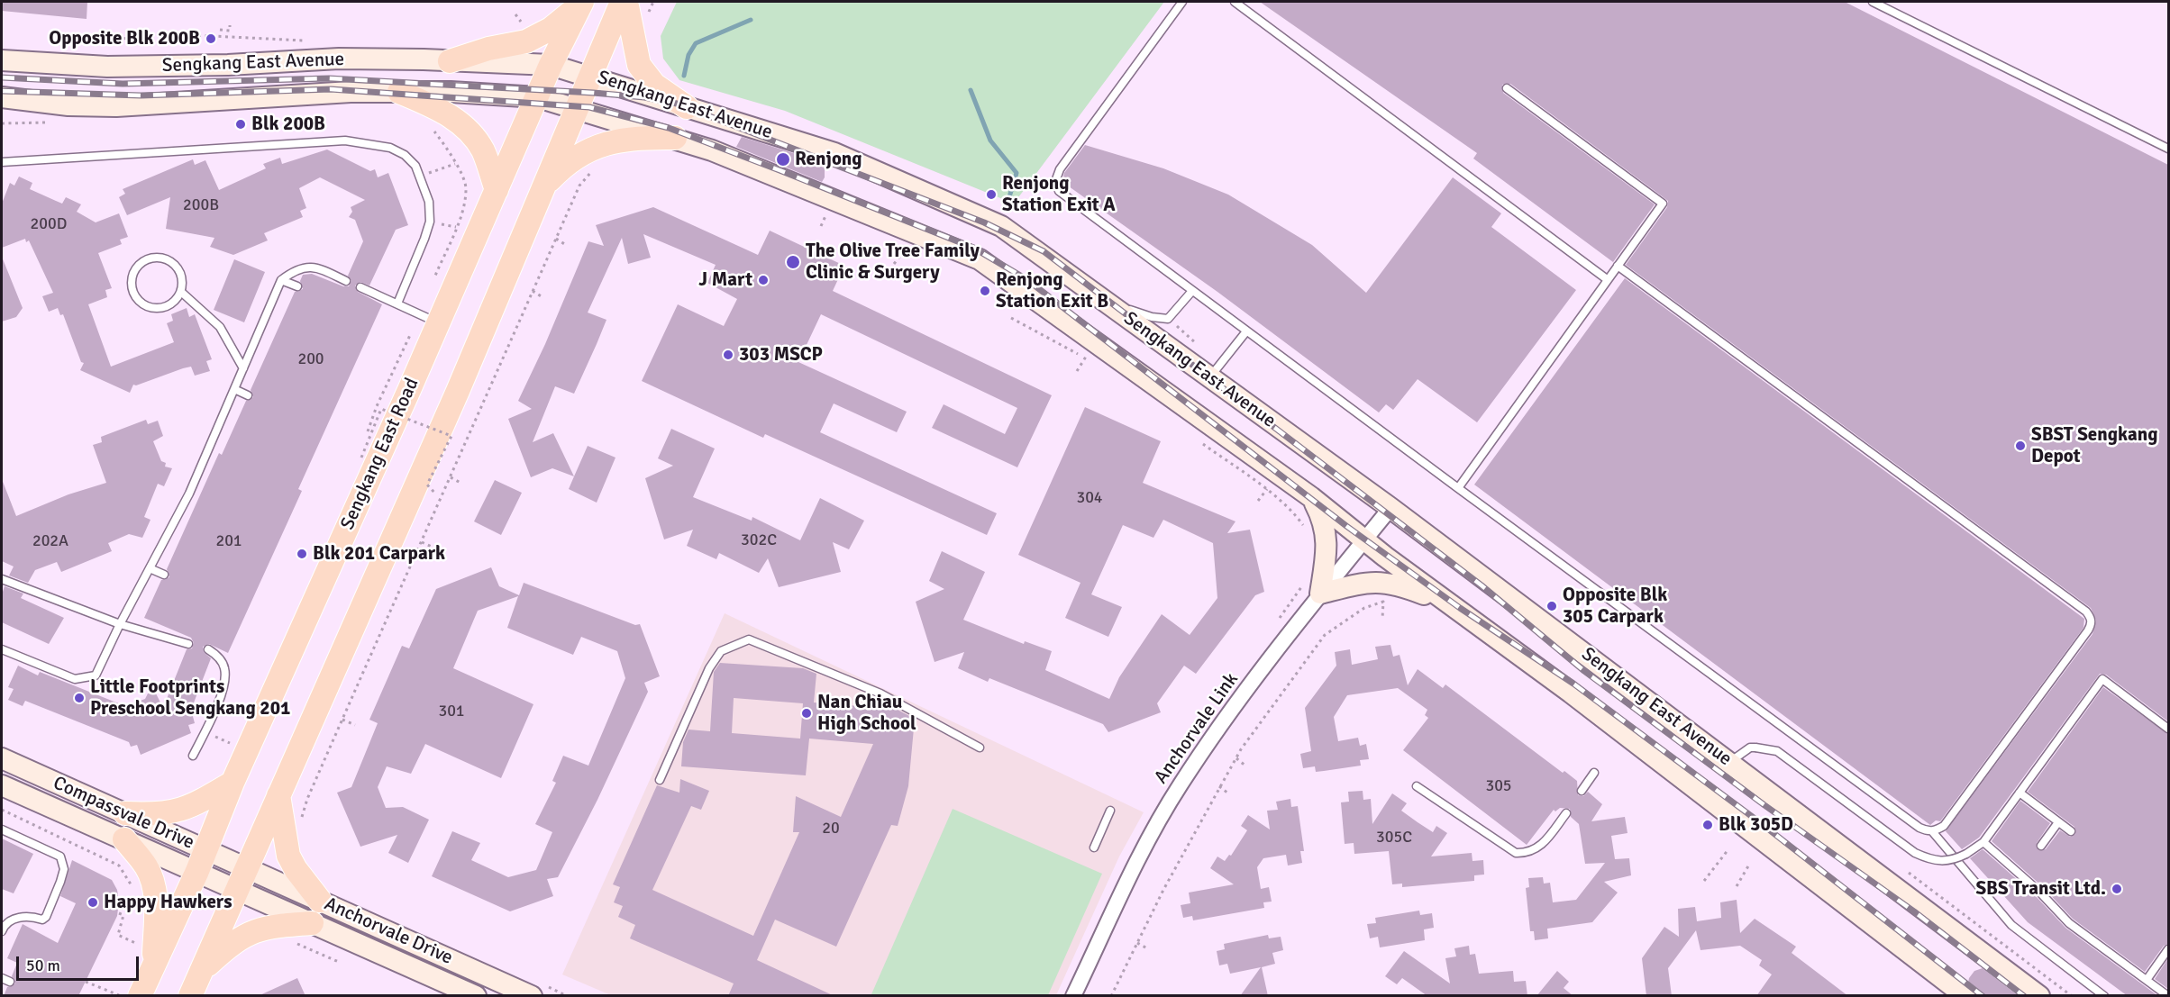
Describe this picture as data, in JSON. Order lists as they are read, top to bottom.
{
  "streets": {
    "main road": [
      "Sengkang East Avenue",
      "Sengkang East Road",
      "Compassvale Drive",
      "Anchorvale Drive"
    ],
    "street": ["Anchorvale Link"]
  },
  "crossings": [
    ["Sengkang East Avenue", "Sengkang East Road"],
    ["Sengkang East Avenue", "Anchorvale Link"],
    ["Sengkang East Road", "Compassvale Drive"],
    ["Compassvale Drive", "Anchorvale Drive"]
  ],
  "places": [
    "Opposite Blk 200B",
    "Blk 200B",
    "Renjong",
    "Renjong Station Exit A",
    "The Olive Tree Family Clinic & Surgery",
    "J Mart",
    "Renjong Station Exit B",
    "303 MSCP",
    "SBST Sengkang Depot",
    "Blk 201 Carpark",
    "Opposite Blk 305 Carpark",
    "Little Footprints Preschool Sengkang 201",
    "Nan Chiau High School",
    "Blk 305D",
    "SBS Transit Ltd.",
    "Happy Hawkers"
  ],
  "house_numbers": [
    "200B",
    "200D",
    "200",
    "304",
    "302C",
    "202A",
    "201",
    "301",
    "305",
    "20",
    "305C"
  ],
  "scale_bar": "50 m"
}
